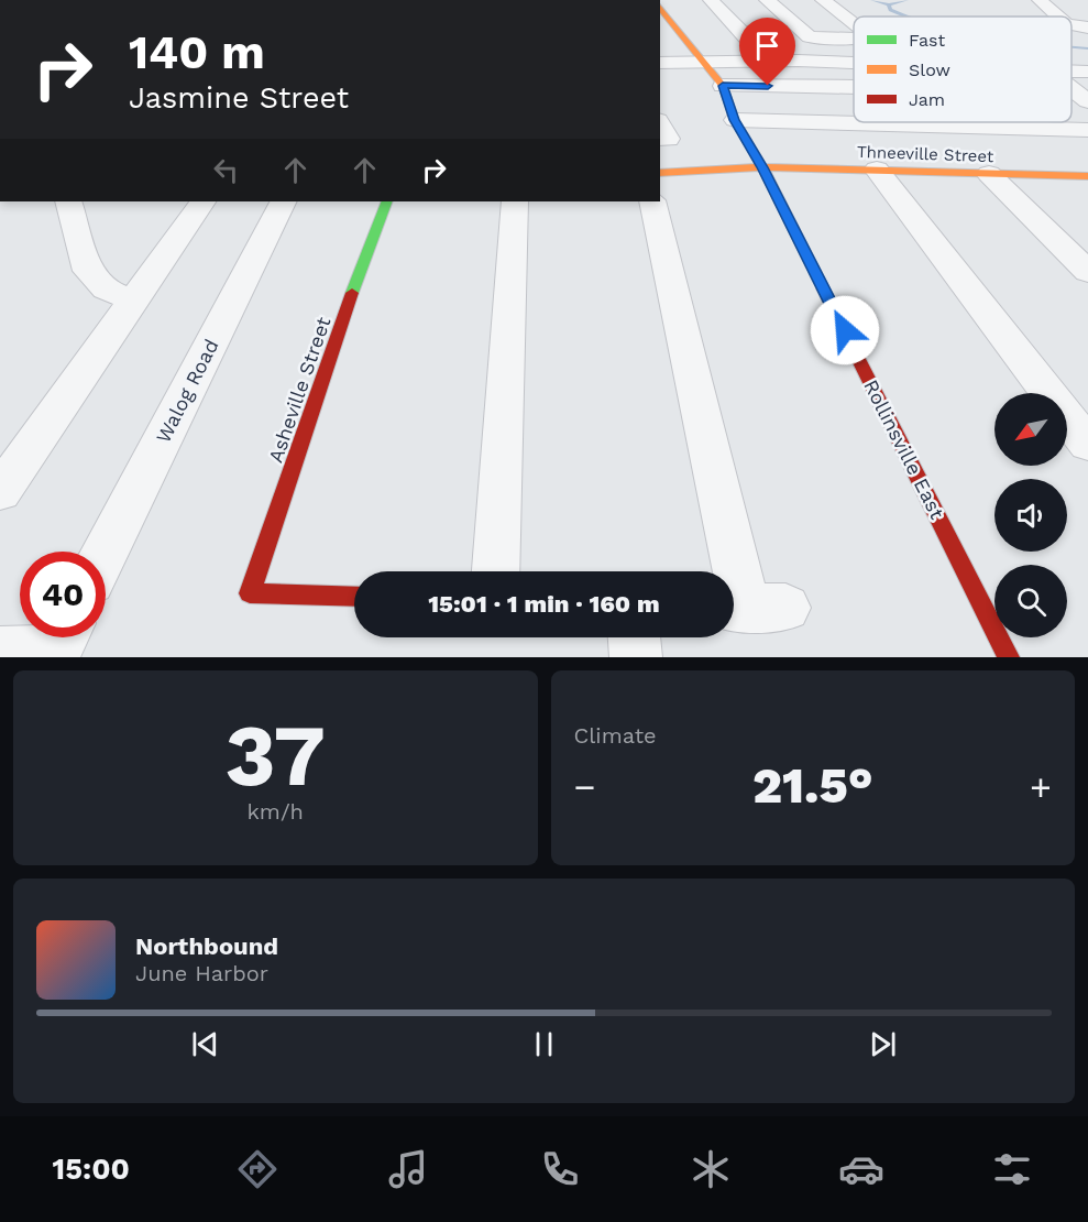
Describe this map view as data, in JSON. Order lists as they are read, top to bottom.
{
  "streets": {
    "street": [
      "Thneeville Street",
      "Asheville Street",
      "Walog Road",
      "Rollinsville East"
    ]
  },
  "crossings": [
    ["Thneeville Street", "Rollinsville East"]
  ],
  "legend": ["Fast", "Slow", "Jam"],
  "north": "bottom left",
  "page": {
    "turn": ["140 m", "Jasmine Street"],
    "limit": "40",
    "trip": "15:01 · 1 min · 160 m",
    "tile": [
      ["37", "km/h"],
      "Climate"
    ],
    "heat": ["−", "21.5°", "+"],
    "song": ["Northbound", "June Harbor"],
    "tabs": "15:00"
  }
}
